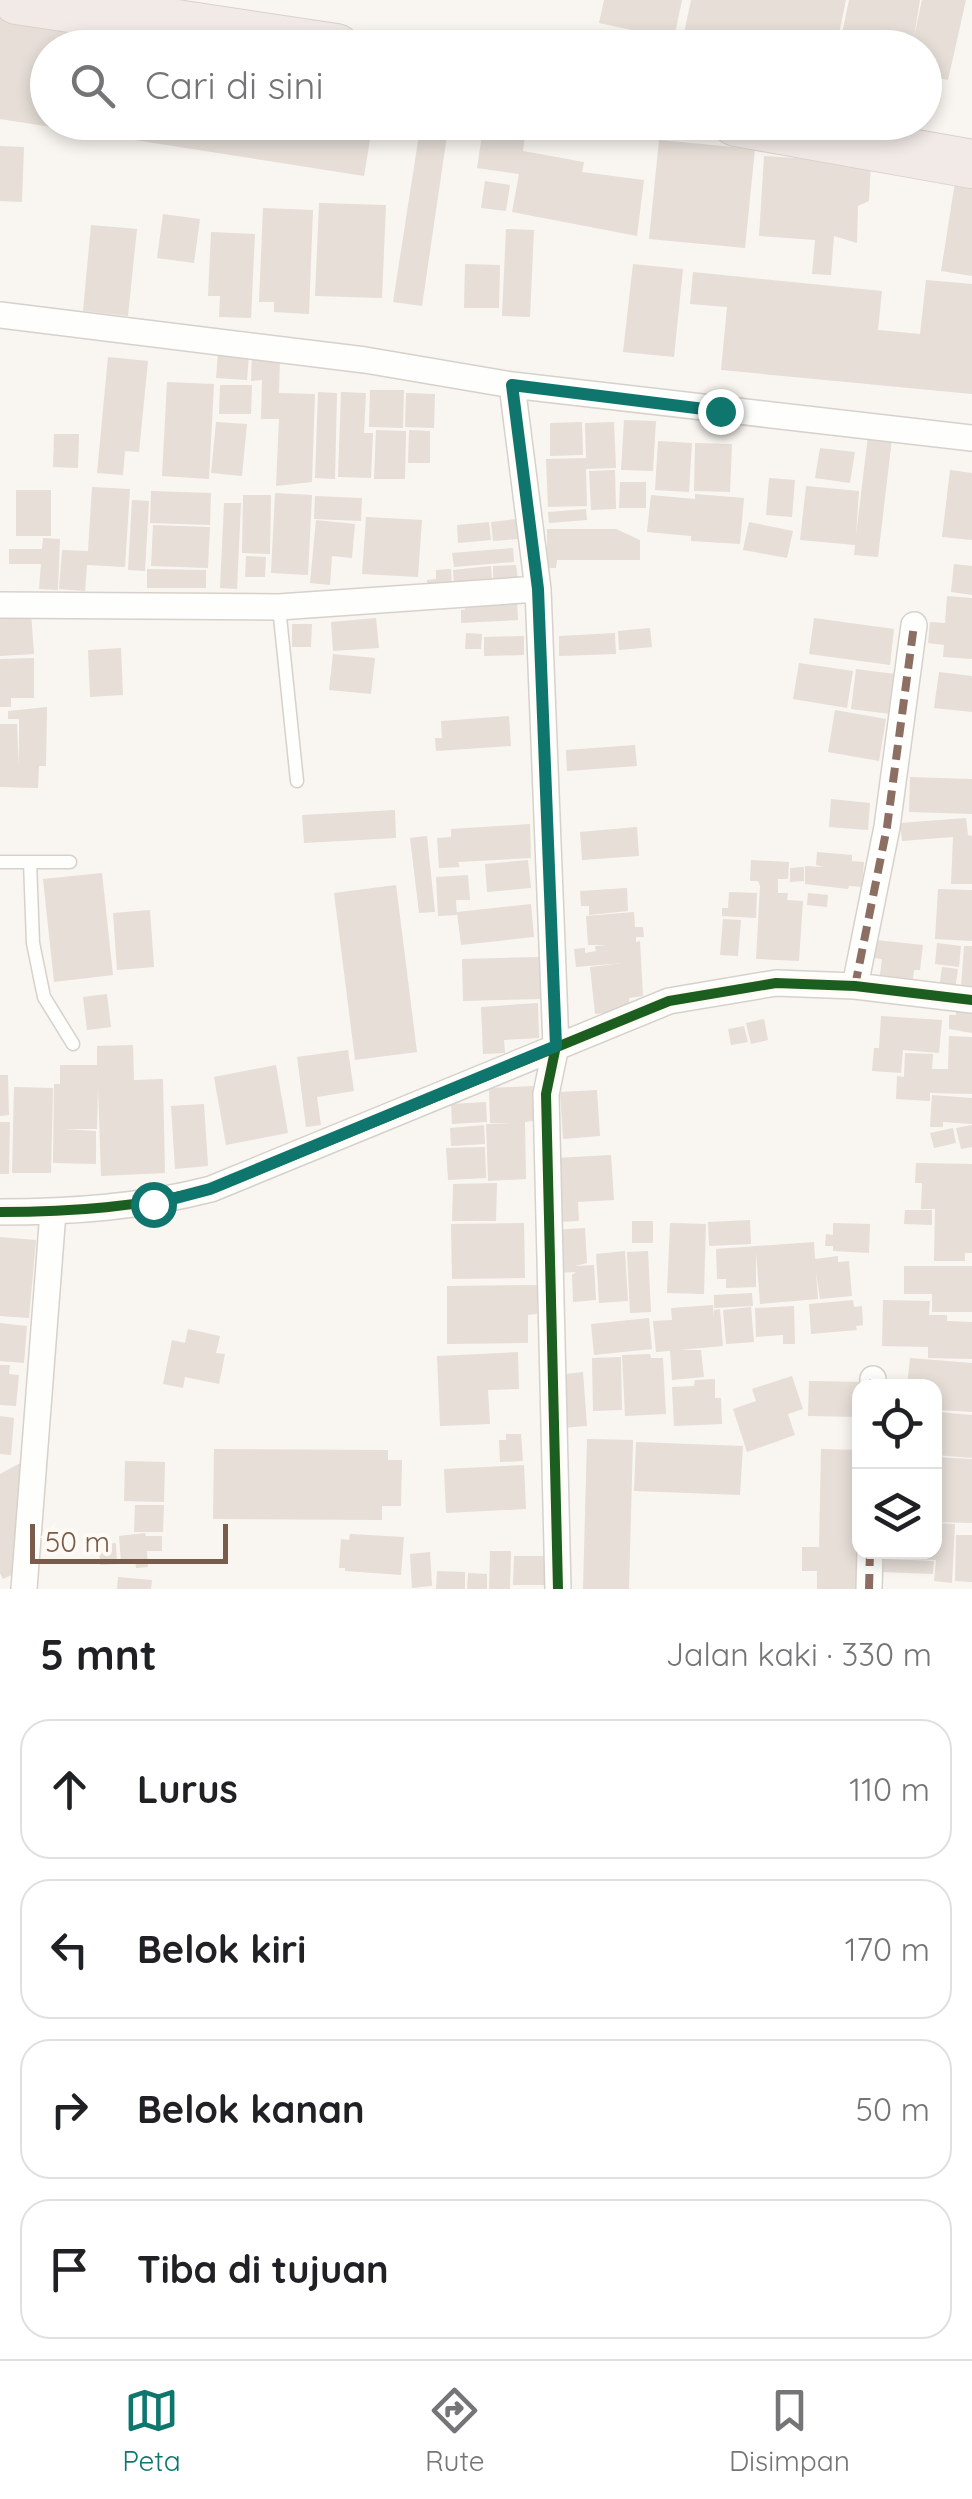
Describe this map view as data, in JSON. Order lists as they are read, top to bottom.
{
  "scale_bar": "50 m",
  "page": {
    "search": "Cari di sini",
    "scale": "50 m",
    "heading": ["5 mnt", "Jalan kaki · 330 m"],
    "list": [
      ["Lurus", "110 m"],
      ["Belok kiri", "170 m"],
      ["Belok kanan", "50 m"],
      "Tiba di tujuan"
    ],
    "nav": ["Peta", "Rute", "Disimpan"]
  }
}
